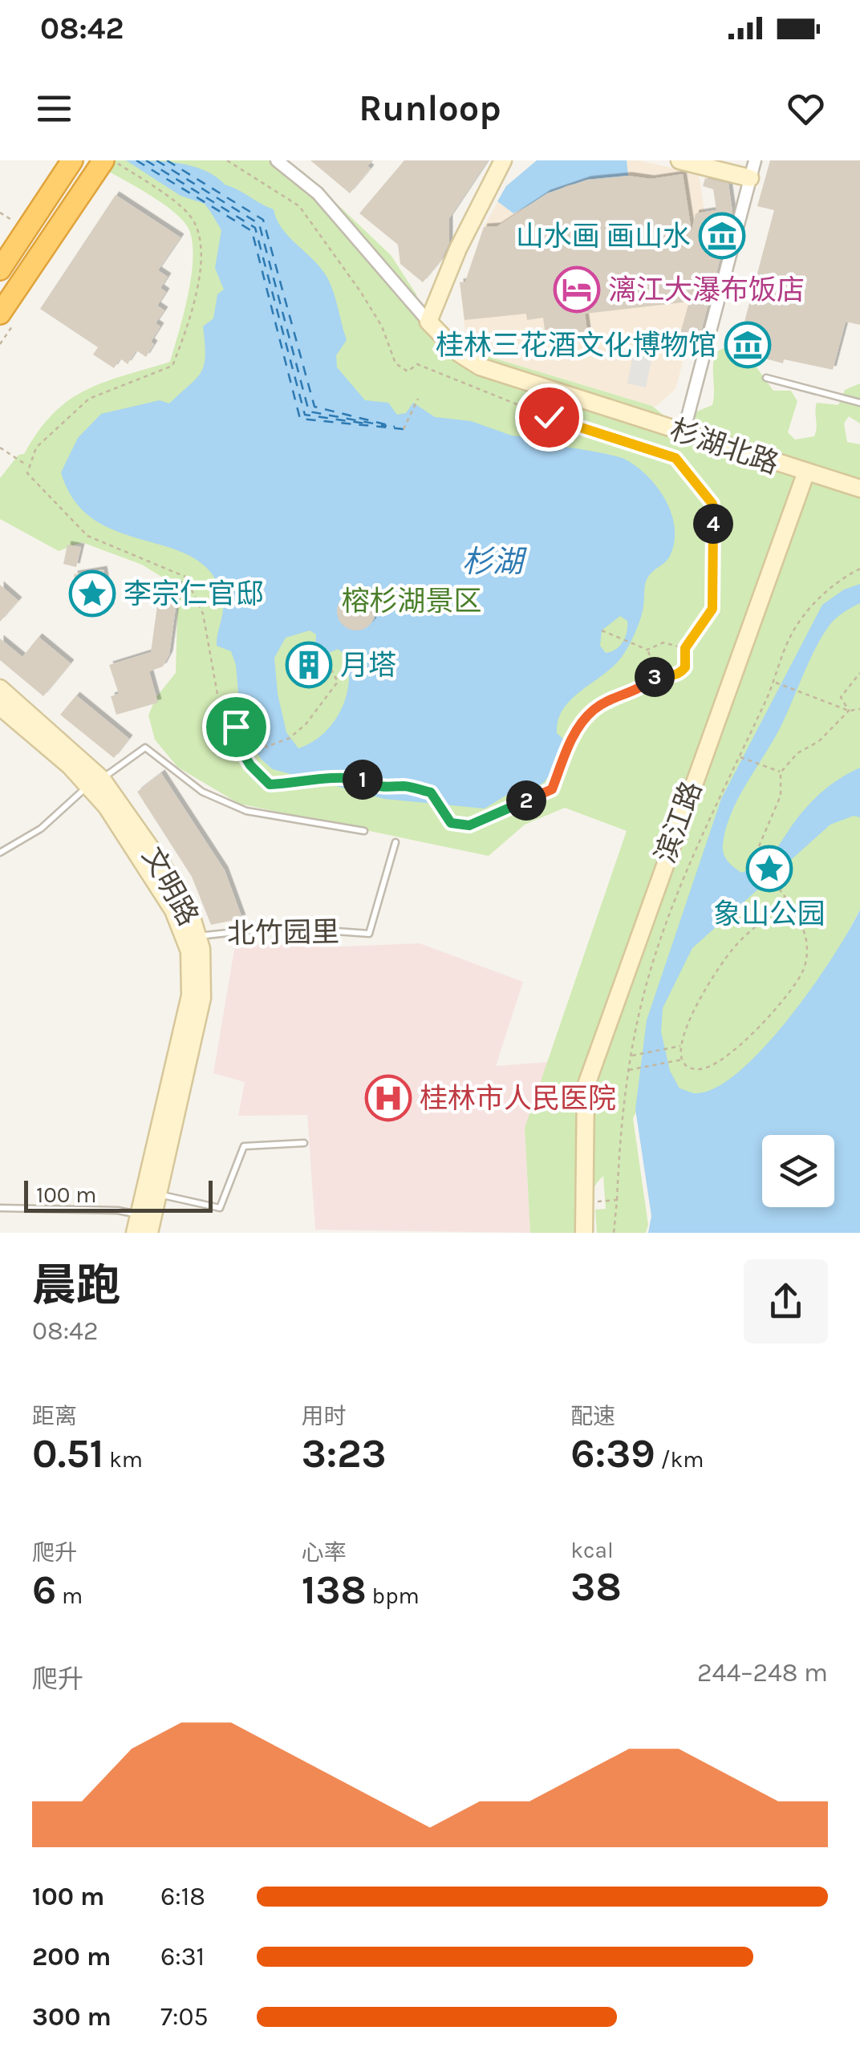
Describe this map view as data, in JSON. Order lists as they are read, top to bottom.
{
  "streets": {
    "street": ["杉湖北路", "滨江路", "文明路"],
    "lane": ["北竹园里"]
  },
  "crossings": [
    ["杉湖北路", "滨江路"],
    ["文明路", "北竹园里"]
  ],
  "water": ["杉湖"],
  "parks": ["榕杉湖景区"],
  "places": {
    "museum": ["山水画 画山水", "桂林三花酒文化博物馆"],
    "hotel": ["漓江大瀑布饭店"],
    "place": ["李宗仁官邸", "象山公园"],
    "building": ["月塔"],
    "hospital": ["桂林市人民医院"]
  },
  "scale_bar": "100 m",
  "page": {
    "status": "08:42",
    "header": "Runloop",
    "pins": [
      "4",
      "3",
      "1",
      "2"
    ],
    "scale": "100 m",
    "heading": ["晨跑", "08:42"],
    "stats": [
      ["距离", "0.51 km"],
      ["用时", "3:23"],
      ["配速", "6:39 /km"],
      ["爬升", "6 m"],
      ["心率", "138 bpm"],
      ["kcal", "38"]
    ],
    "chart": ["爬升", "244–248 m"],
    "list": [
      {
        "name": "100 m",
        "note": "6:18"
      },
      {
        "name": "200 m",
        "note": "6:31"
      },
      {
        "name": "300 m",
        "note": "7:05"
      }
    ]
  }
}
